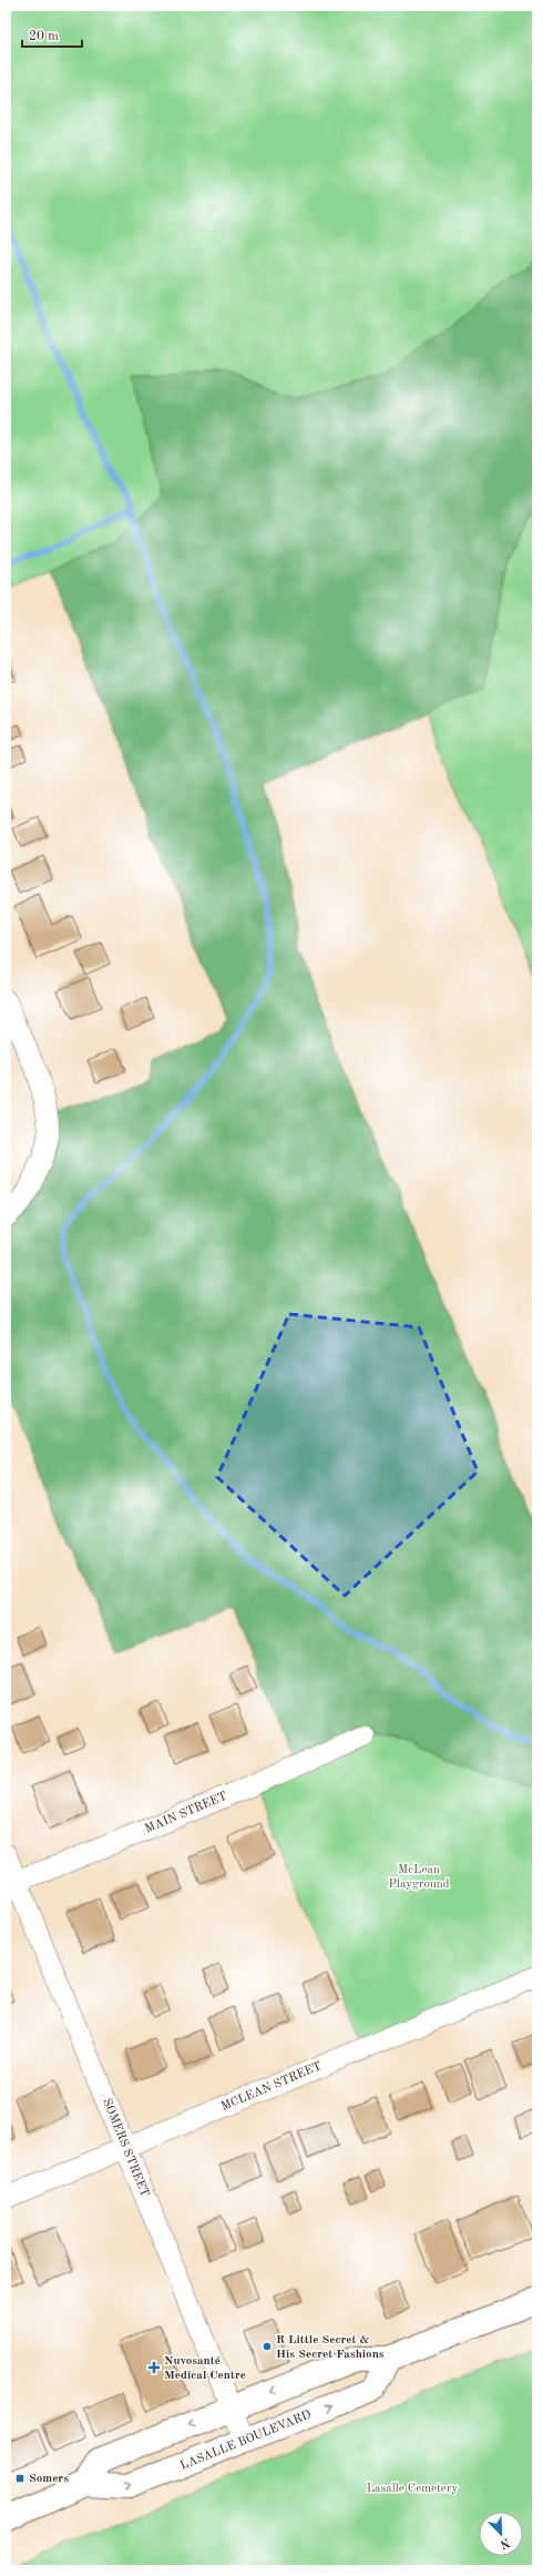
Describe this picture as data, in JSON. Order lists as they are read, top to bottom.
{
  "streets": {
    "main road": ["LASALLE BOULEVARD"],
    "street": ["MAIN STREET", "MCLEAN STREET", "SOMERS STREET"]
  },
  "crossings": [
    ["MAIN STREET", "SOMERS STREET"],
    ["MCLEAN STREET", "SOMERS STREET"],
    ["SOMERS STREET", "LASALLE BOULEVARD"]
  ],
  "parks": ["McLean Playground", "Lasalle Cemetery"],
  "places": {
    "other": ["R Little Secret & His Secret Fashions"],
    "health": ["Nuvosanté Medical Centre"],
    "transit": ["Somers"]
  },
  "scale_bar": "20 m",
  "north": "bottom right"
}
